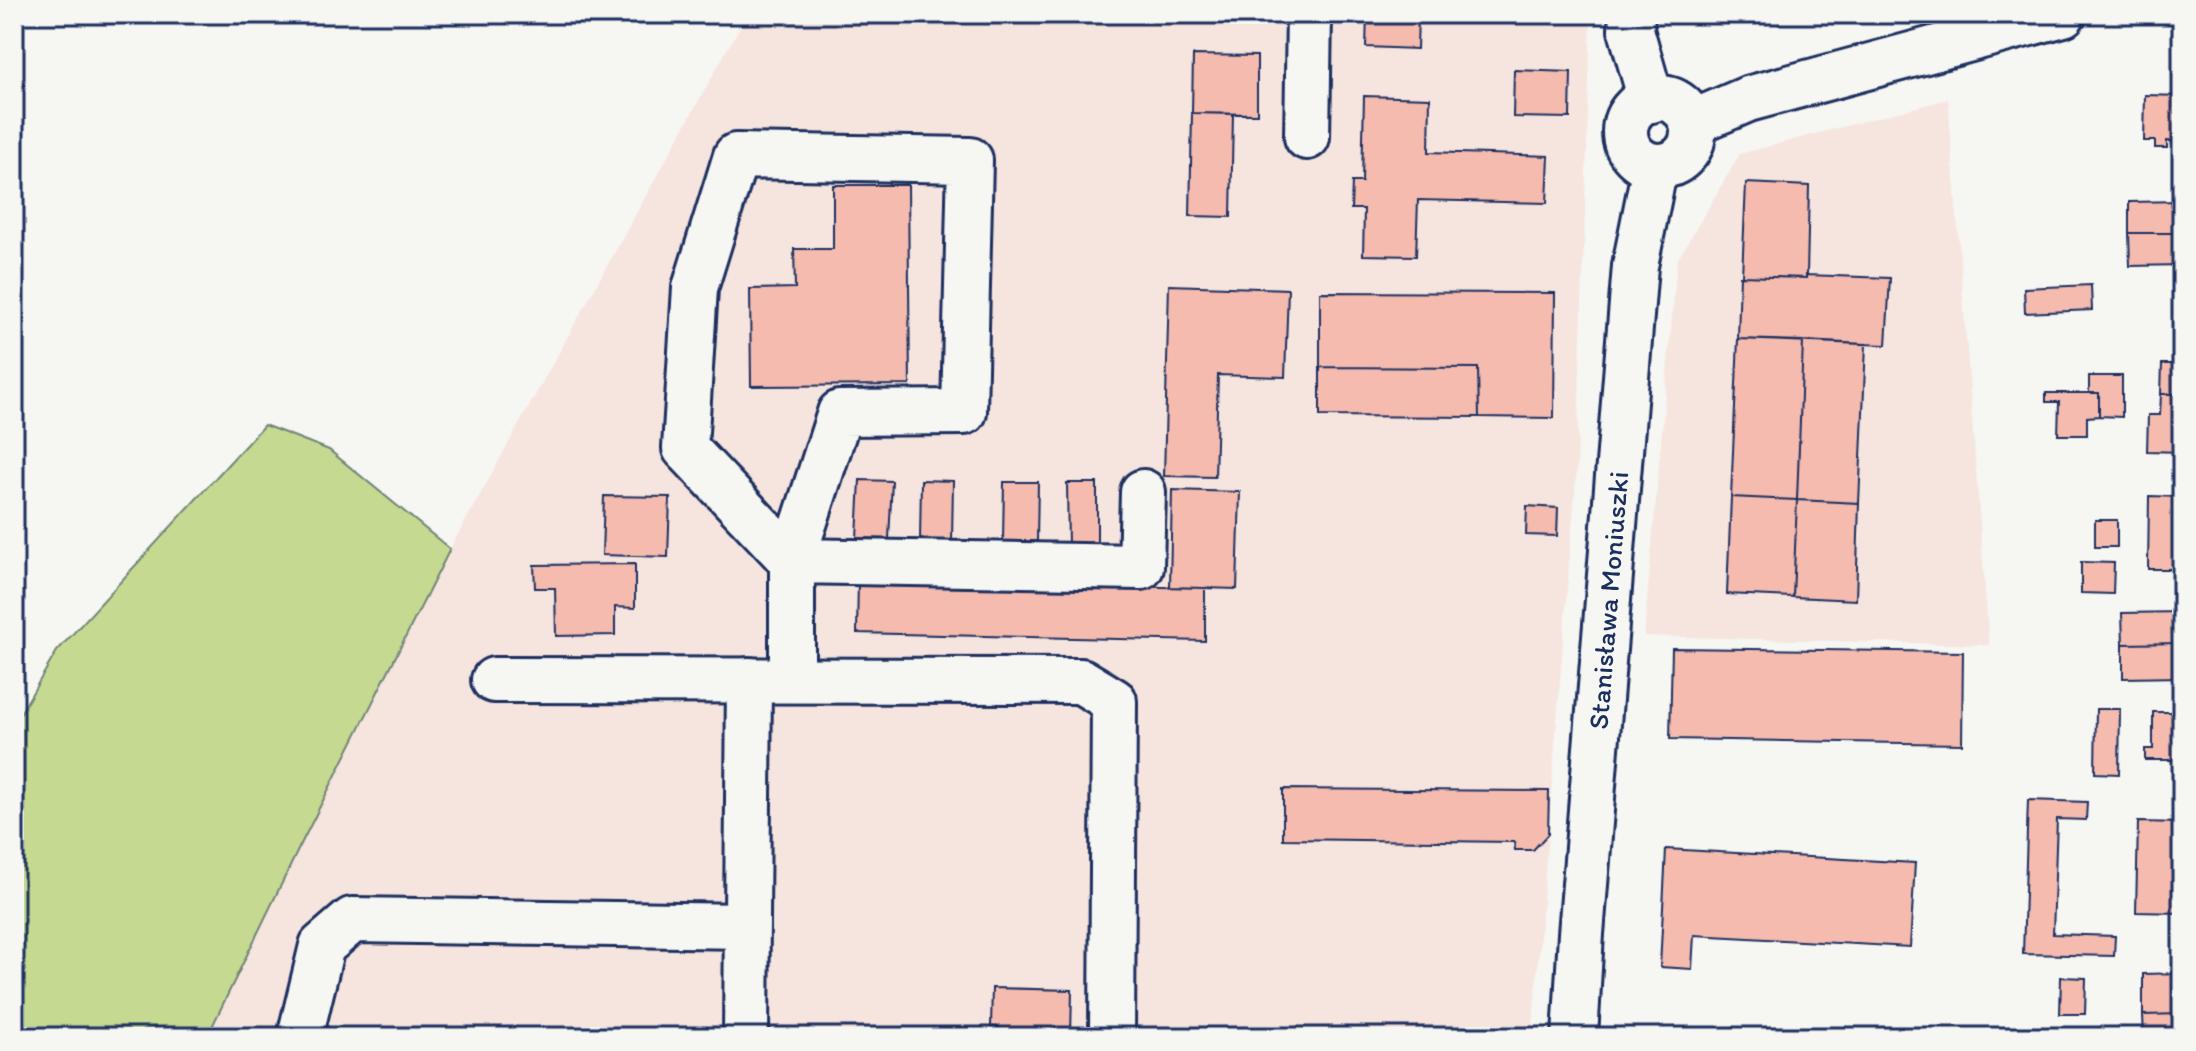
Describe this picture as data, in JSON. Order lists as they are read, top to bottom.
{
  "streets": {
    "street": ["Stanisława Moniuszki"]
  }
}
